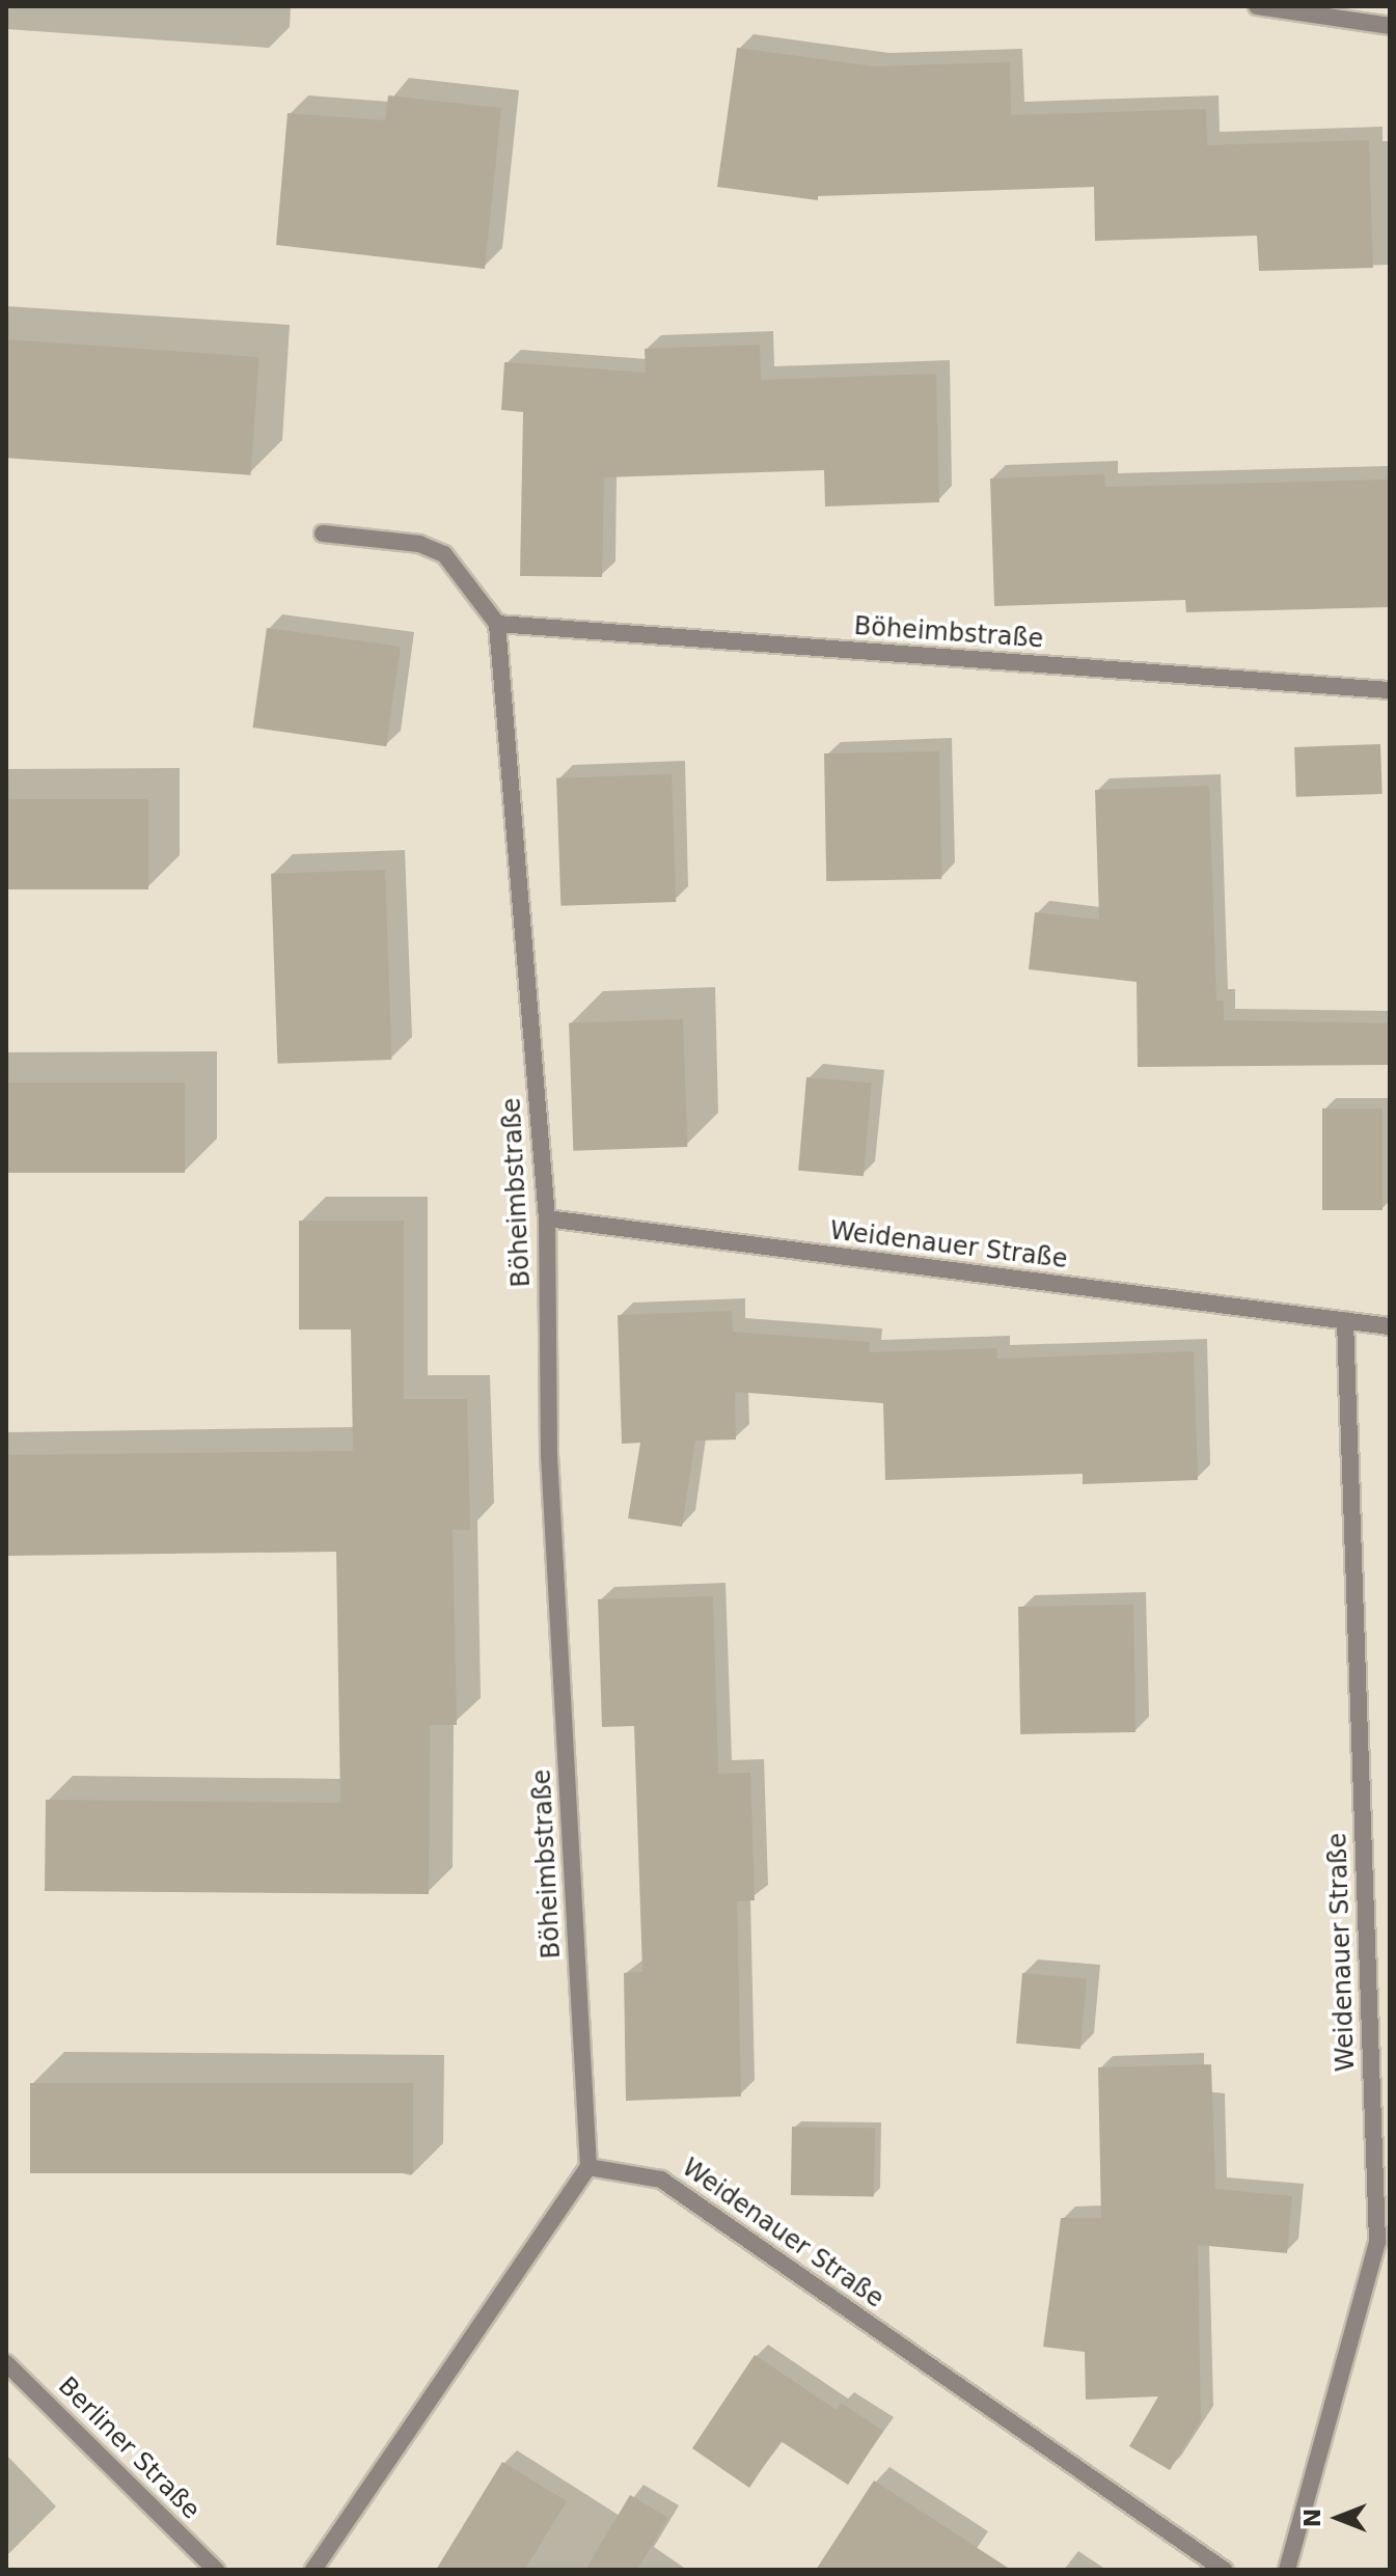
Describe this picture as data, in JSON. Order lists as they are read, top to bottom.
{
  "streets": {
    "street": ["Böheimbstraße", "Weidenauer Straße", "Berliner Straße"]
  },
  "crossings": [
    ["Böheimbstraße", "Weidenauer Straße"]
  ],
  "north": "left"
}
